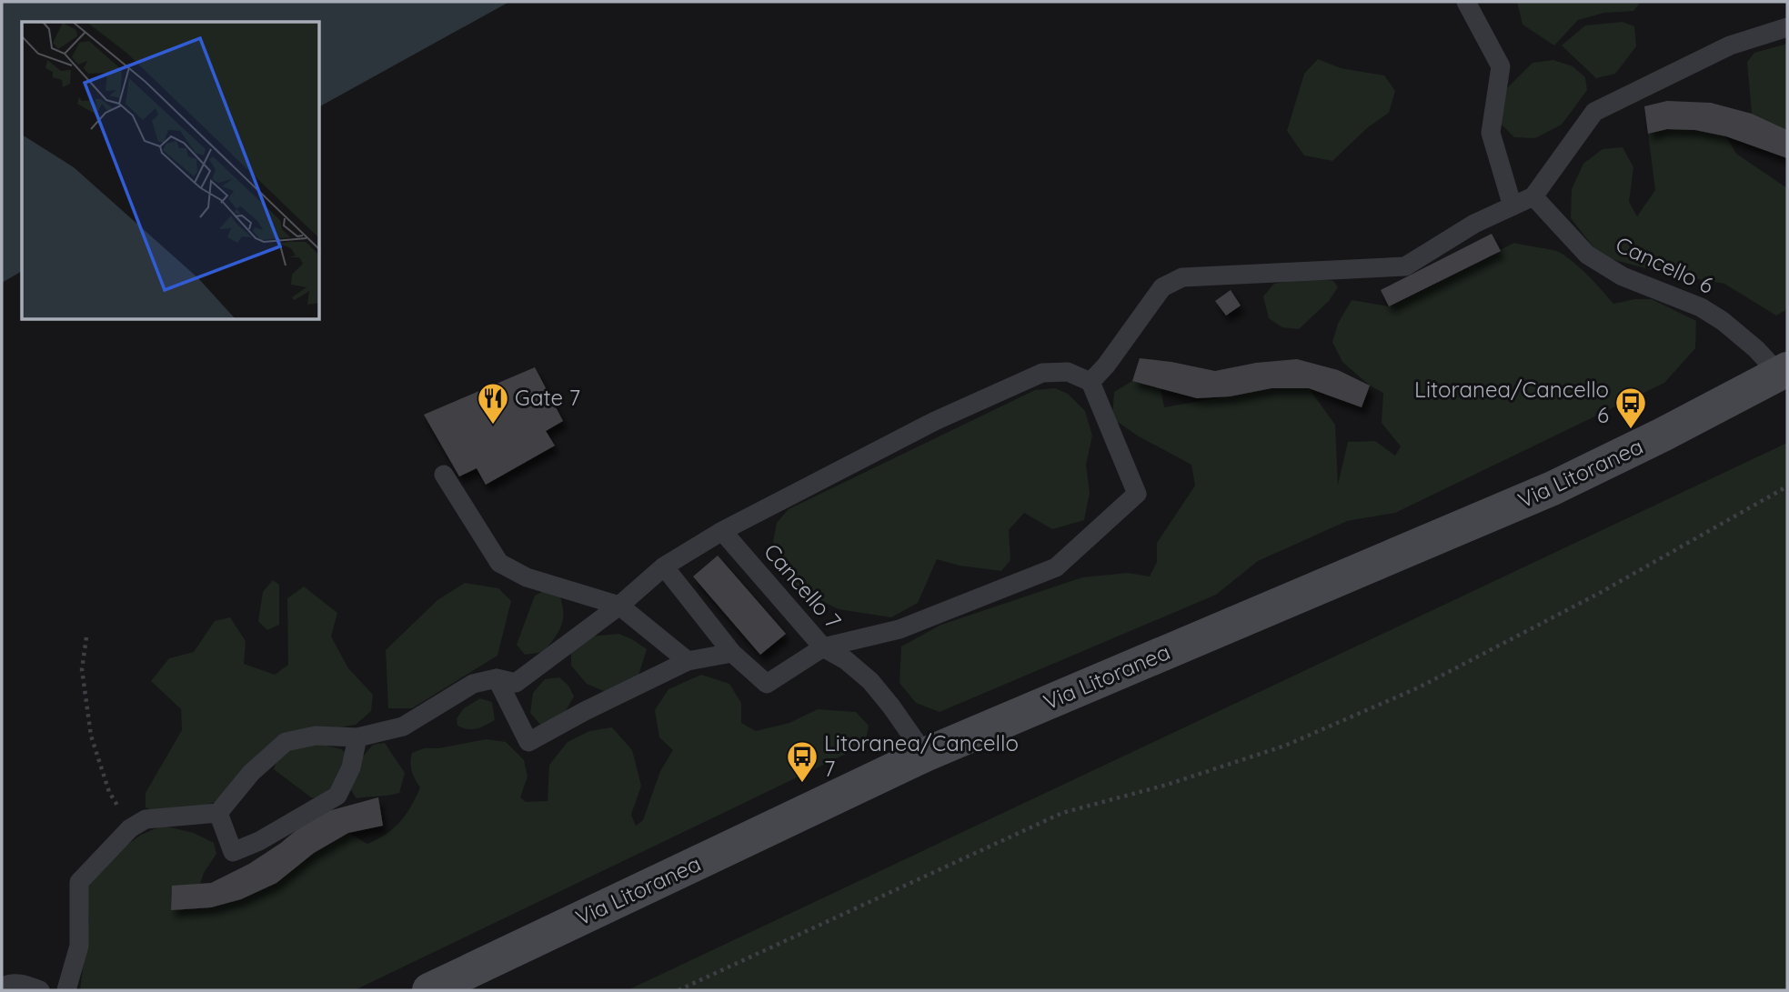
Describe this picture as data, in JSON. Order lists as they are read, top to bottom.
{
  "streets": {
    "main road": ["Via Litoranea"],
    "lane": ["Cancello 6", "Cancello 7"]
  },
  "crossings": [
    ["Cancello 6", "Via Litoranea"],
    ["Via Litoranea", "Cancello 7"]
  ],
  "places": {
    "restaurant": ["Gate 7"],
    "bus stop": ["Litoranea/Cancello 6", "Litoranea/Cancello 7"]
  }
}
